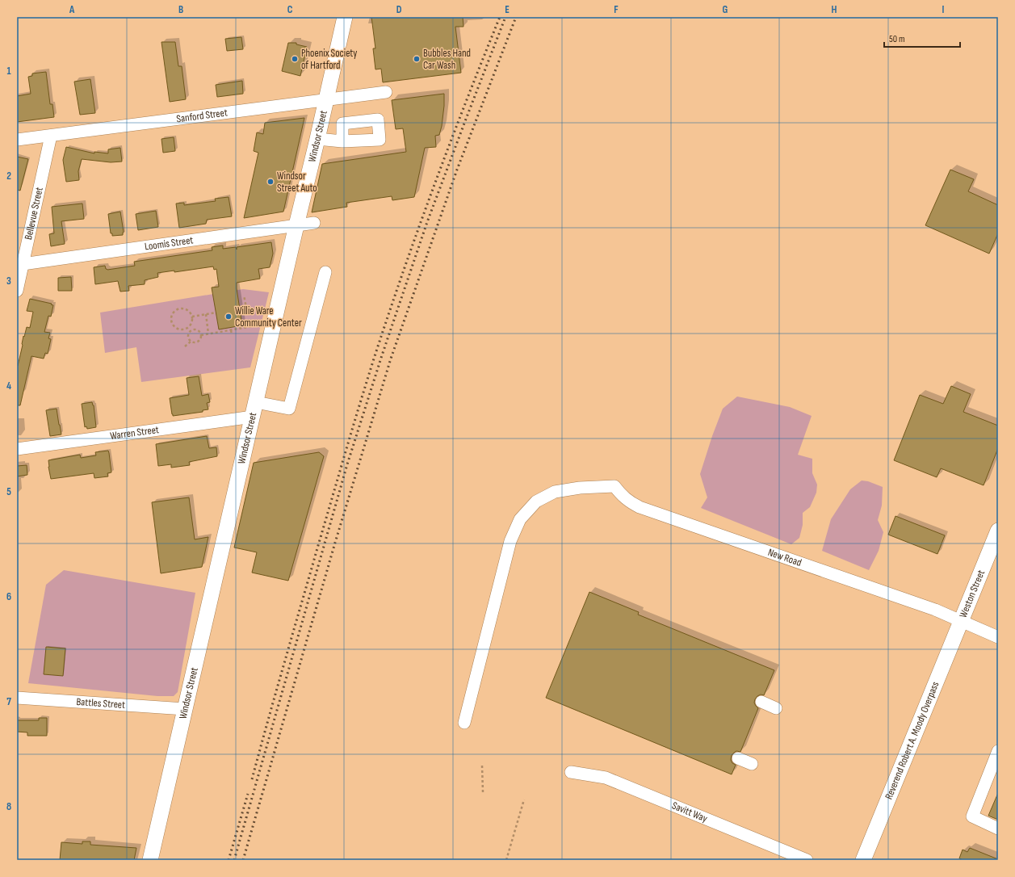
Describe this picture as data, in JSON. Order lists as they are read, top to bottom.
{
  "streets": {
    "main road": ["Windsor Street", "Weston Street", "Reverend Robert A. Moody Overpass"],
    "street": [
      "Sanford Street",
      "Bellevue Street",
      "Loomis Street",
      "Warren Street",
      "New Road",
      "Battles Street",
      "Savitt Way"
    ]
  },
  "crossings": [
    ["Sanford Street", "Windsor Street"],
    ["Sanford Street", "Bellevue Street"],
    ["Windsor Street", "Loomis Street"],
    ["Windsor Street", "Warren Street"],
    ["Windsor Street", "Battles Street"],
    ["Bellevue Street", "Loomis Street"],
    ["New Road", "Weston Street"],
    ["New Road", "Reverend Robert A. Moody Overpass"],
    ["Weston Street", "Reverend Robert A. Moody Overpass"]
  ],
  "places": [
    "Phoenix Society of Hartford",
    "Bubbles Hand Car Wash",
    "Windsor Street Auto",
    "Willie Ware Community Center"
  ],
  "scale_bar": "50 m",
  "grid": {
    "columns": [
      "A",
      "B",
      "C",
      "D",
      "E",
      "F",
      "G",
      "H",
      "I"
    ],
    "rows": [
      "1",
      "2",
      "3",
      "4",
      "5",
      "6",
      "7",
      "8"
    ]
  }
}
